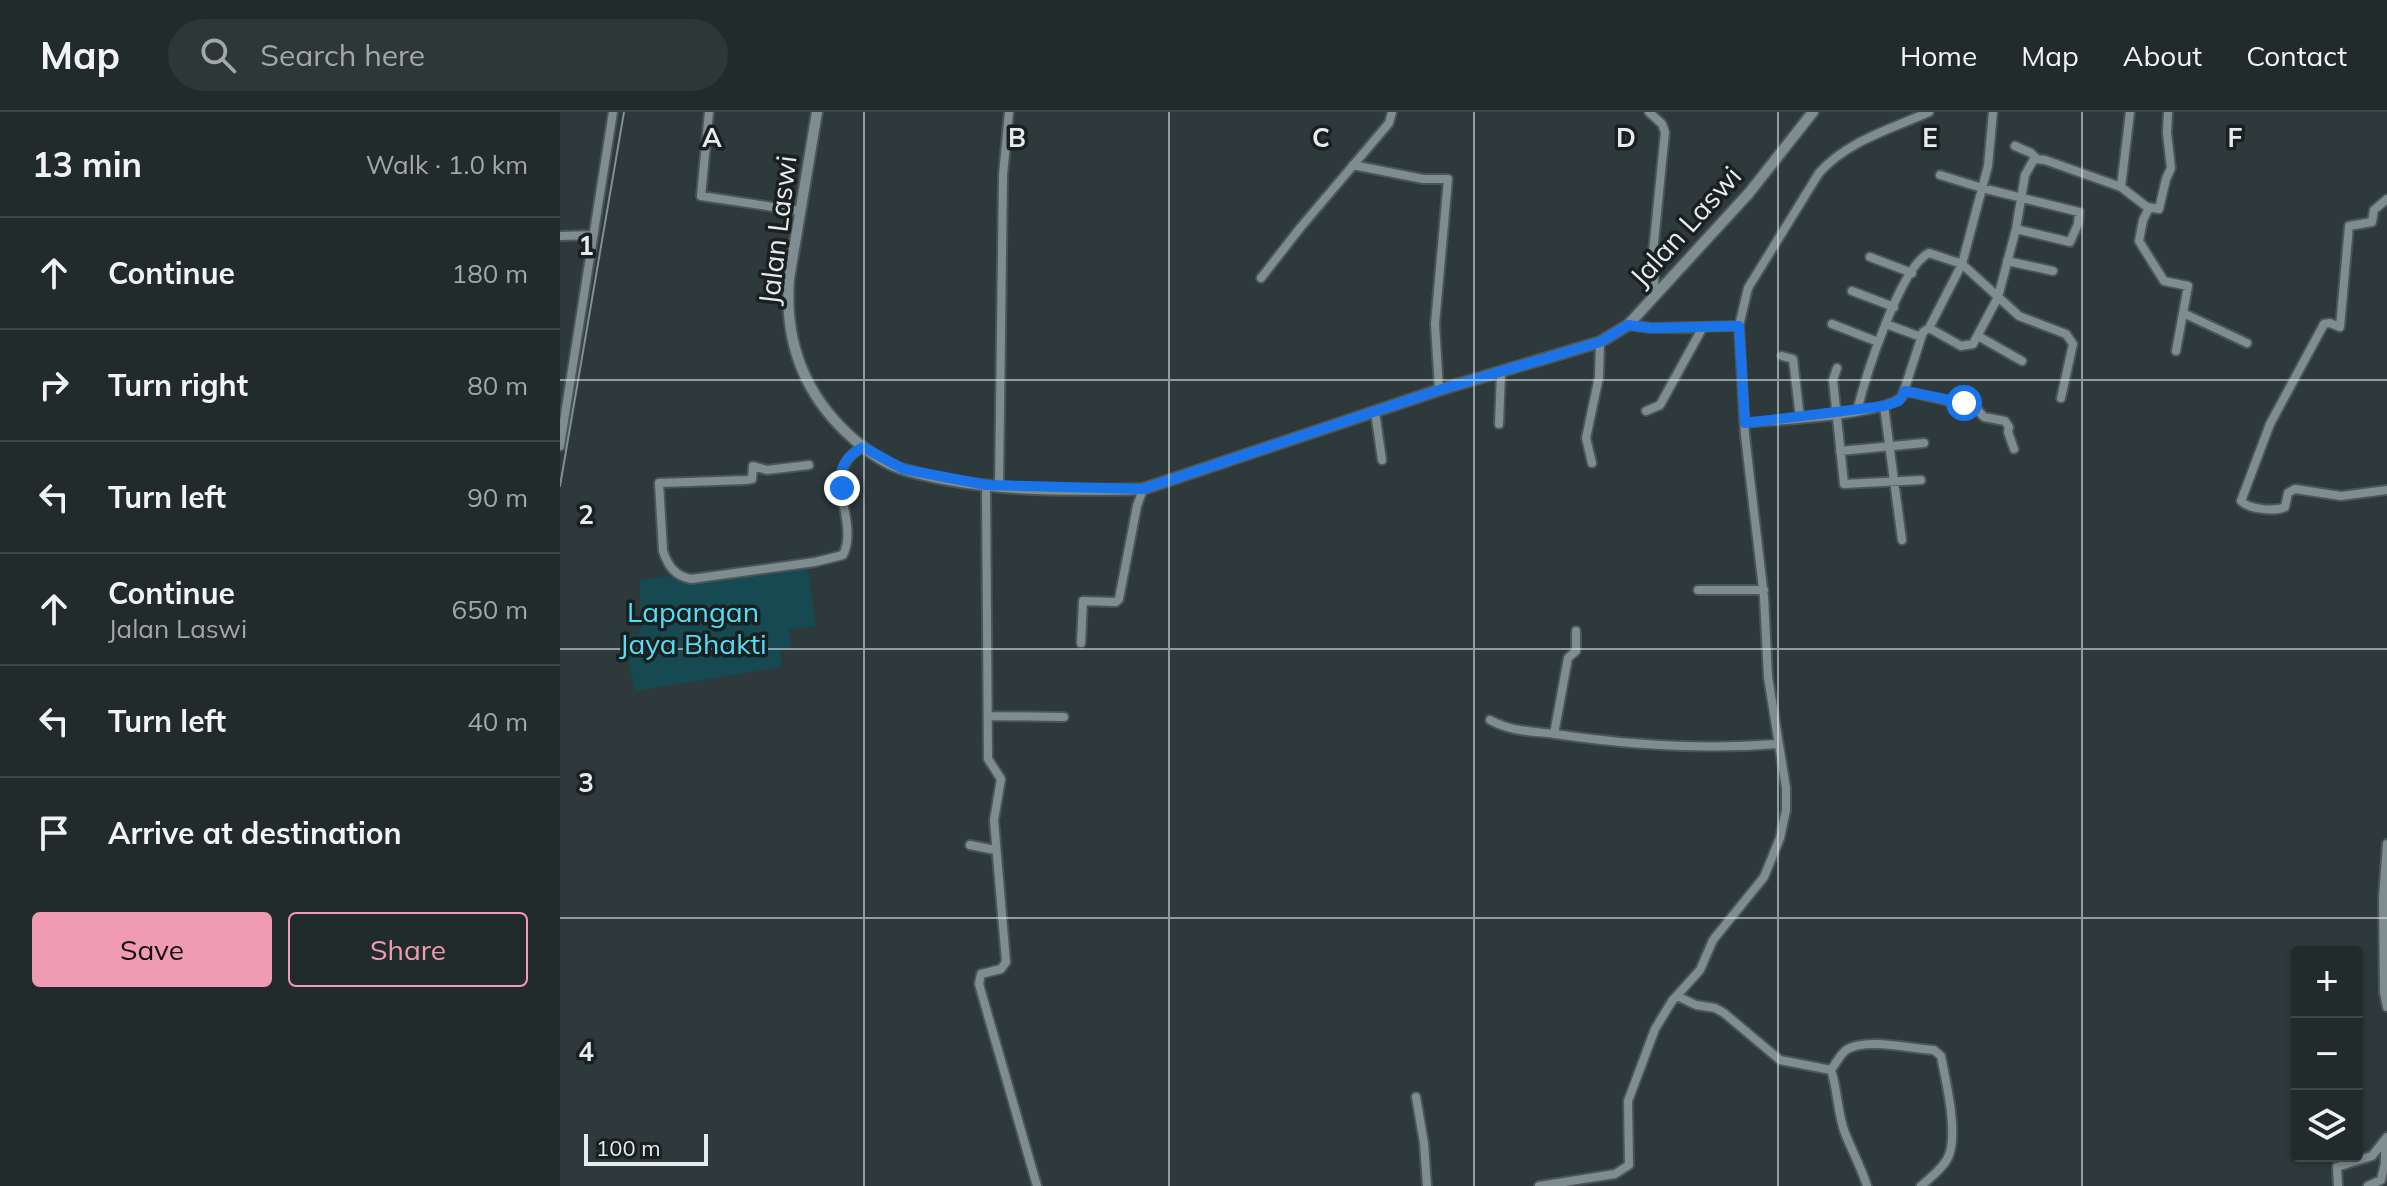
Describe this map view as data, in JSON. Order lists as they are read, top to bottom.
{
  "streets": {
    "street": ["Jalan Laswi"]
  },
  "parks": ["Lapangan Jaya Bhakti"],
  "scale_bar": "100 m",
  "page": {
    "header": "Map",
    "search": "Search here",
    "nav": [
      "Home",
      "Map",
      "About",
      "Contact"
    ],
    "heading": ["13 min", "Walk · 1.0 km"],
    "list": [
      ["Continue", "180 m"],
      ["Turn right", "80 m"],
      ["Turn left", "90 m"],
      ["Continue", "Jalan Laswi", "650 m"],
      ["Turn left", "40 m"],
      "Arrive at destination"
    ],
    "buttons": ["Save", "Share"],
    "map_buttons": ["+", "−"],
    "scale": "100 m"
  },
  "grid": {
    "columns": [
      "A",
      "B",
      "C",
      "D",
      "E",
      "F"
    ],
    "rows": [
      "1",
      "2",
      "3",
      "4"
    ]
  }
}
